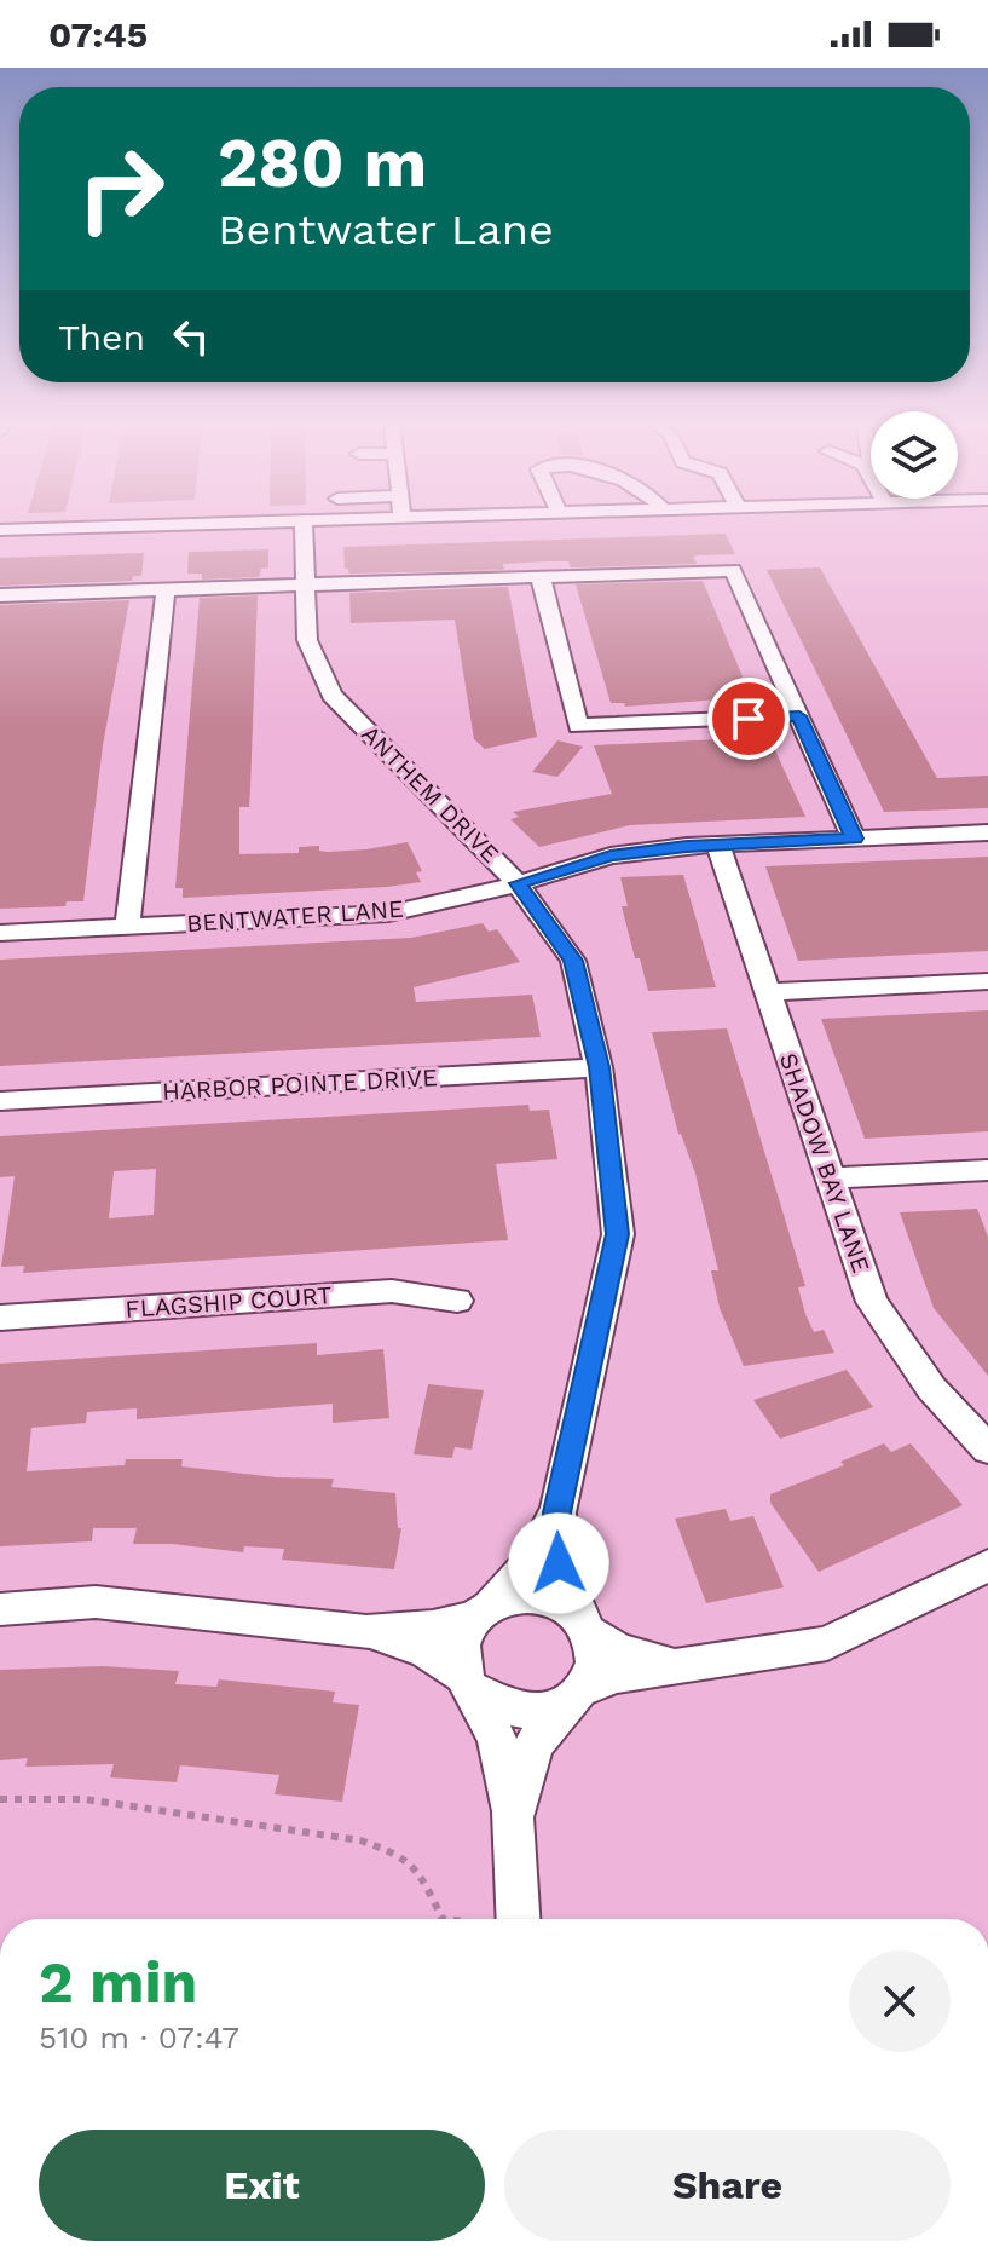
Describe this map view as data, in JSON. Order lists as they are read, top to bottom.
{
  "streets": {
    "street": [
      "ANTHEM DRIVE",
      "BENTWATER LANE",
      "HARBOR POINTE DRIVE",
      "SHADOW BAY LANE",
      "FLAGSHIP COURT"
    ]
  },
  "crossings": [
    ["ANTHEM DRIVE", "BENTWATER LANE"],
    ["ANTHEM DRIVE", "HARBOR POINTE DRIVE"],
    ["BENTWATER LANE", "SHADOW BAY LANE"]
  ],
  "page": {
    "status": "07:45",
    "turn": ["280 m", "Bentwater Lane"],
    "then": "Then",
    "heading": ["2 min", "510 m · 07:47"],
    "buttons": ["Exit", "Share"]
  }
}
